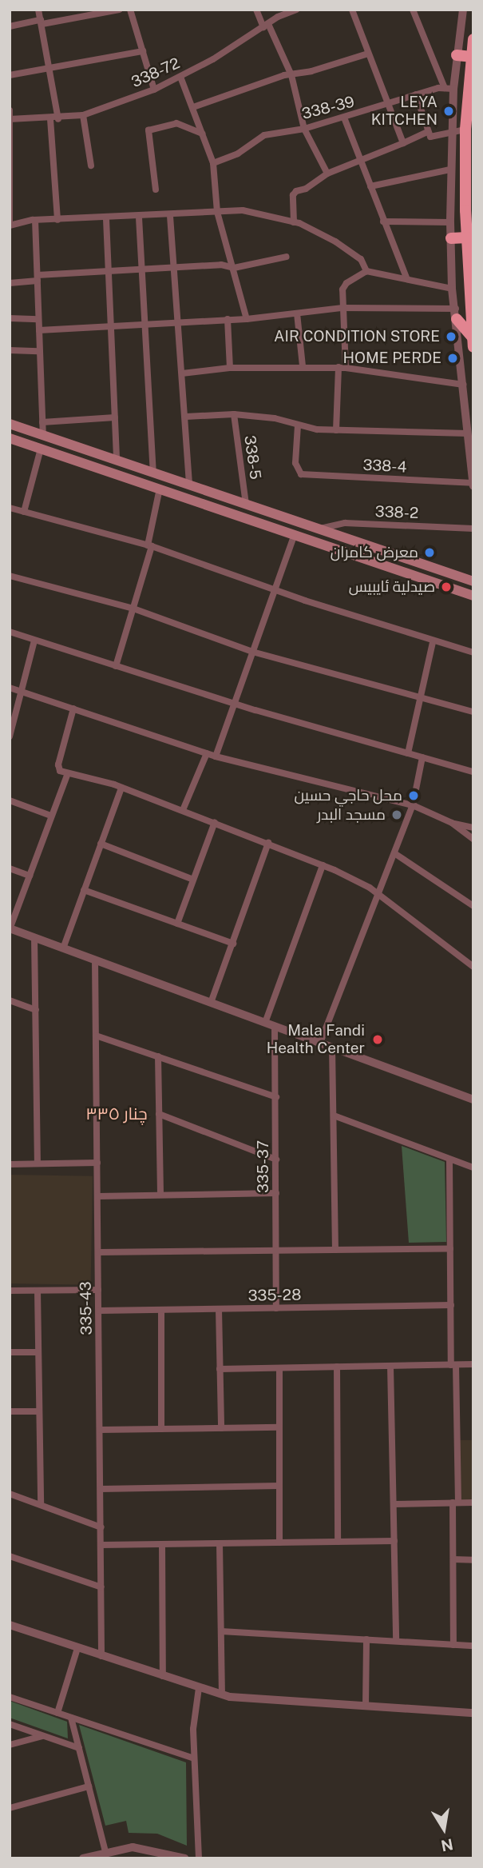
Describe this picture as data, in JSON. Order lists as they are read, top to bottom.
{
  "streets": {
    "street": [
      "338-72",
      "338-39",
      "338-5",
      "338-4",
      "338-2",
      "335-37",
      "335-28",
      "335-43"
    ]
  },
  "crossings": [
    ["335-37", "335-28"],
    ["335-28", "335-43"]
  ],
  "districts": ["چنار ٣٣٥"],
  "places": [
    "LEYA KITCHEN",
    "AIR CONDITION STORE",
    "HOME PERDE",
    "معرض کامران",
    "صيدلية ئايبيس",
    "محل حاجي حسین",
    "مسجد البدر",
    "Mala Fandi Health Center"
  ],
  "north": "bottom"
}
